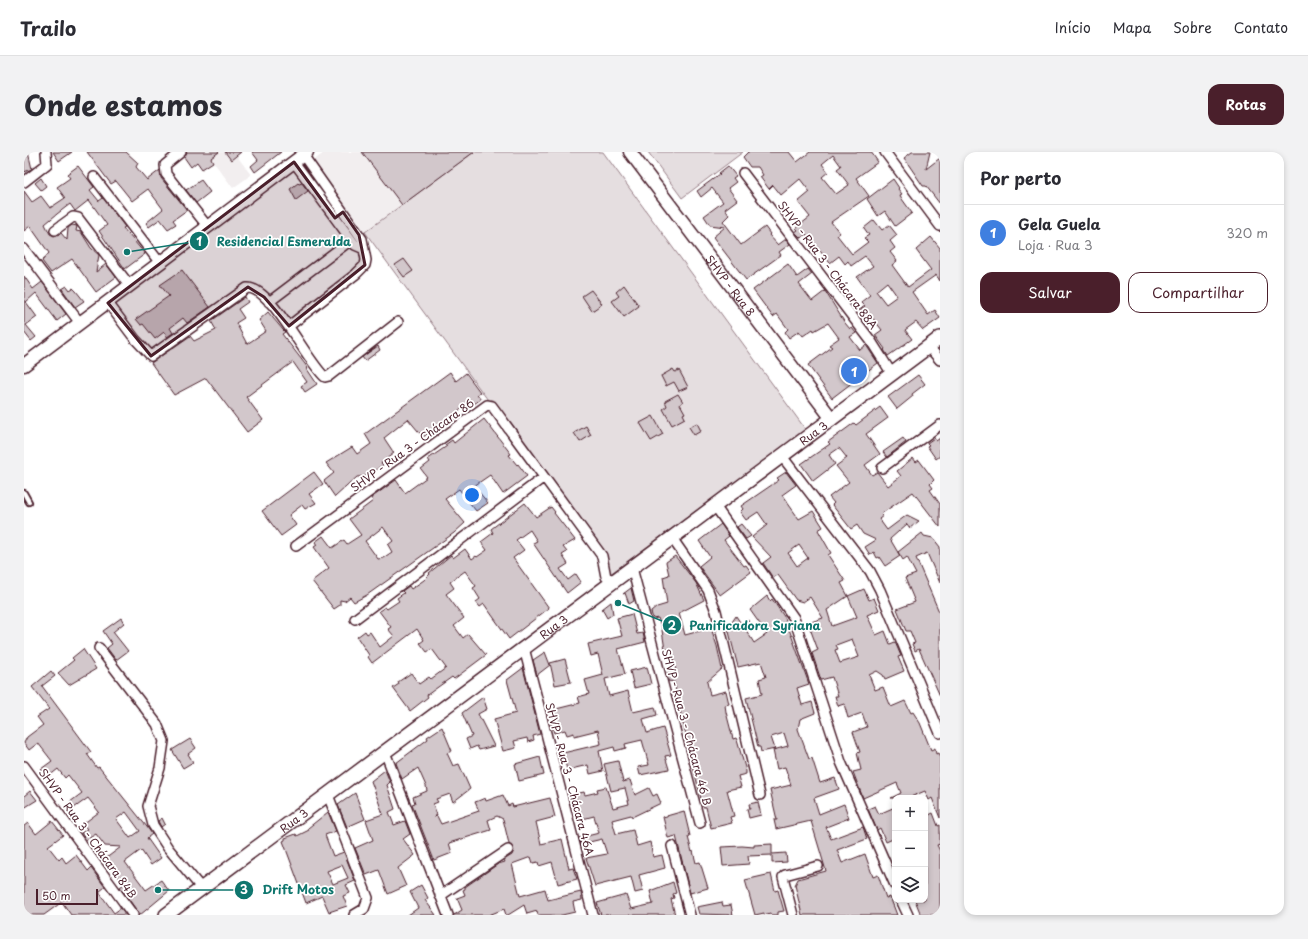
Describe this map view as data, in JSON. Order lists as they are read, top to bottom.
{
  "streets": {
    "main road": ["Rua 3"],
    "street": [
      "SHVP - Rua 3 - Chácara 88A",
      "SHVP - Rua 8",
      "SHVP - Rua 3 - Chácara 86",
      "SHVP - Rua 3 - Chácara 46 B",
      "SHVP - Rua 3 - Chácara 46A",
      "SHVP - Rua 3 - Chácara 84B"
    ]
  },
  "crossings": [
    ["SHVP - Rua 3 - Chácara 88A", "Rua 3"],
    ["SHVP - Rua 8", "Rua 3"],
    ["Rua 3", "SHVP - Rua 3 - Chácara 86"],
    ["Rua 3", "SHVP - Rua 3 - Chácara 46 B"],
    ["Rua 3", "SHVP - Rua 3 - Chácara 46A"]
  ],
  "places": ["Residencial Esmeralda", "Panificadora Syriana", "Drift Motos"],
  "scale_bar": "50 m",
  "page": {
    "header": "Trailo",
    "nav": [
      "Início",
      "Mapa",
      "Sobre",
      "Contato"
    ],
    "title": "Onde estamos",
    "buttons": [
      "Rotas",
      ["Salvar", "Compartilhar"]
    ],
    "heading": "Por perto",
    "list": [
      {
        "mark": "1",
        "name": "Gela Guela",
        "note": "Loja · Rua 3",
        "value": "320 m"
      }
    ],
    "pins": "1",
    "map_buttons": ["+", "−"],
    "scale": "50 m"
  }
}
